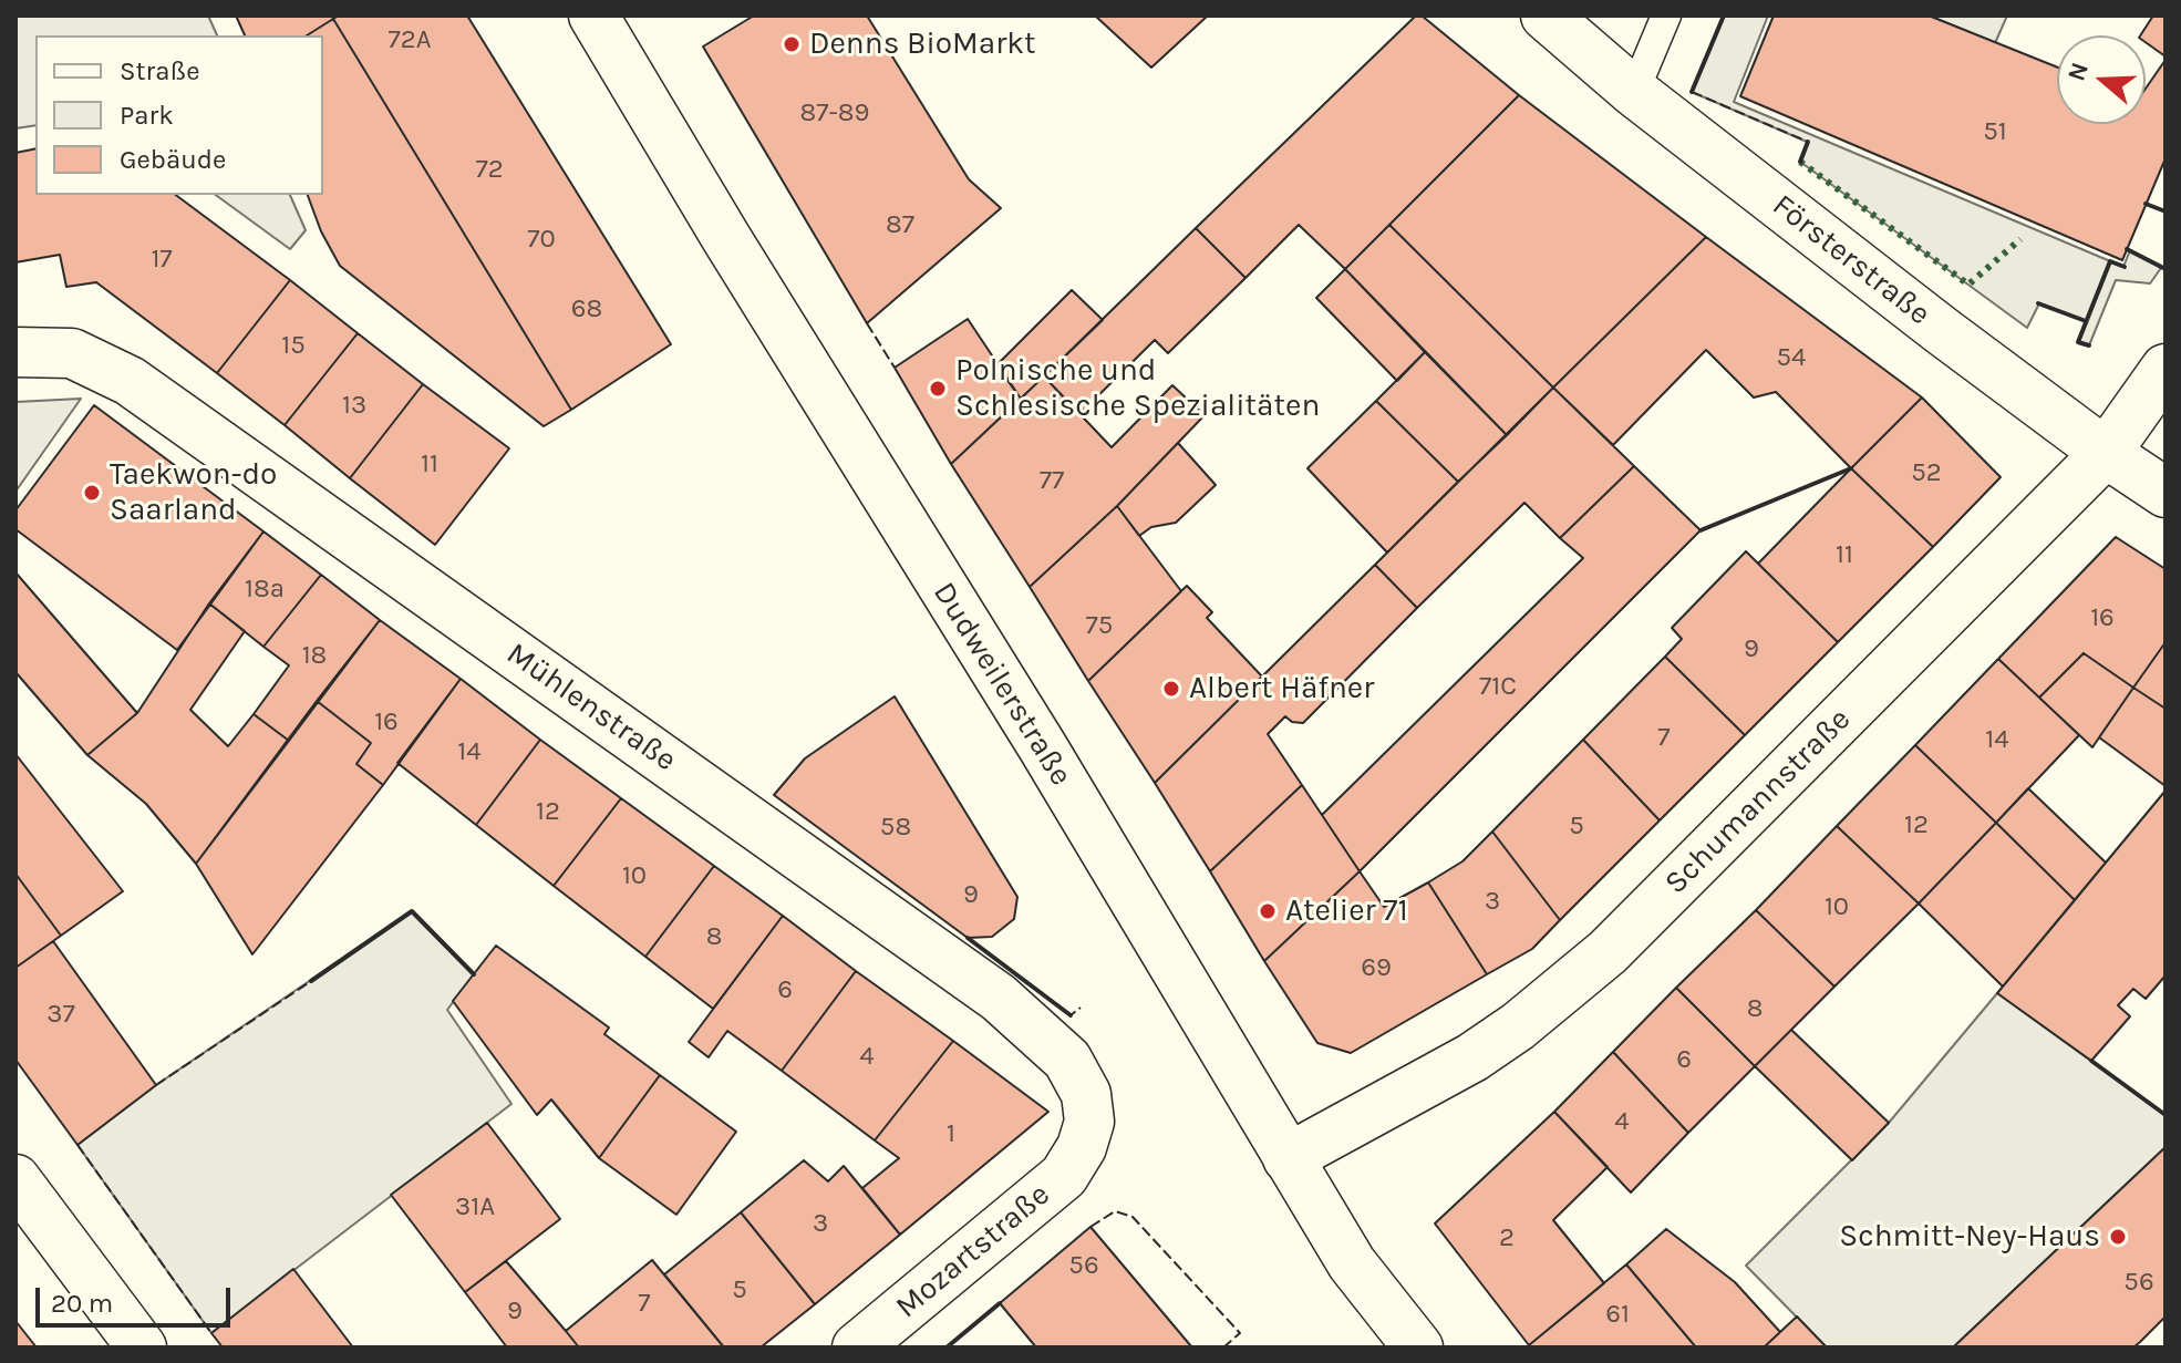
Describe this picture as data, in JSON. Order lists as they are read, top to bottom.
{
  "streets": {
    "street": [
      "Försterstraße",
      "Dudweilerstraße",
      "Mühlenstraße",
      "Schumannstraße",
      "Mozartstraße"
    ]
  },
  "crossings": [
    ["Försterstraße", "Schumannstraße"],
    ["Dudweilerstraße", "Schumannstraße"],
    ["Mühlenstraße", "Mozartstraße"]
  ],
  "places": [
    "Denns BioMarkt",
    "Polnische und Schlesische Spezialitäten",
    "Taekwon-do Saarland",
    "Albert Häfner",
    "Atelier 71",
    "Schmitt-Ney-Haus"
  ],
  "house_numbers": [
    "72A",
    "87-89",
    "51",
    "72",
    "87",
    "70",
    "17",
    "68",
    "15",
    "54",
    "13",
    "11",
    "52",
    "77",
    "11",
    "18a",
    "16",
    "75",
    "9",
    "18",
    "71C",
    "16",
    "7",
    "14",
    "14",
    "12",
    "12",
    "5",
    "58",
    "10",
    "9",
    "3",
    "10",
    "8",
    "69",
    "6",
    "8",
    "37",
    "4",
    "6",
    "4",
    "1",
    "31A",
    "3",
    "2",
    "56",
    "56",
    "5",
    "7",
    "9",
    "61"
  ],
  "legend": ["Straße", "Park", "Gebäude"],
  "scale_bar": "20 m",
  "north": "left"
}
